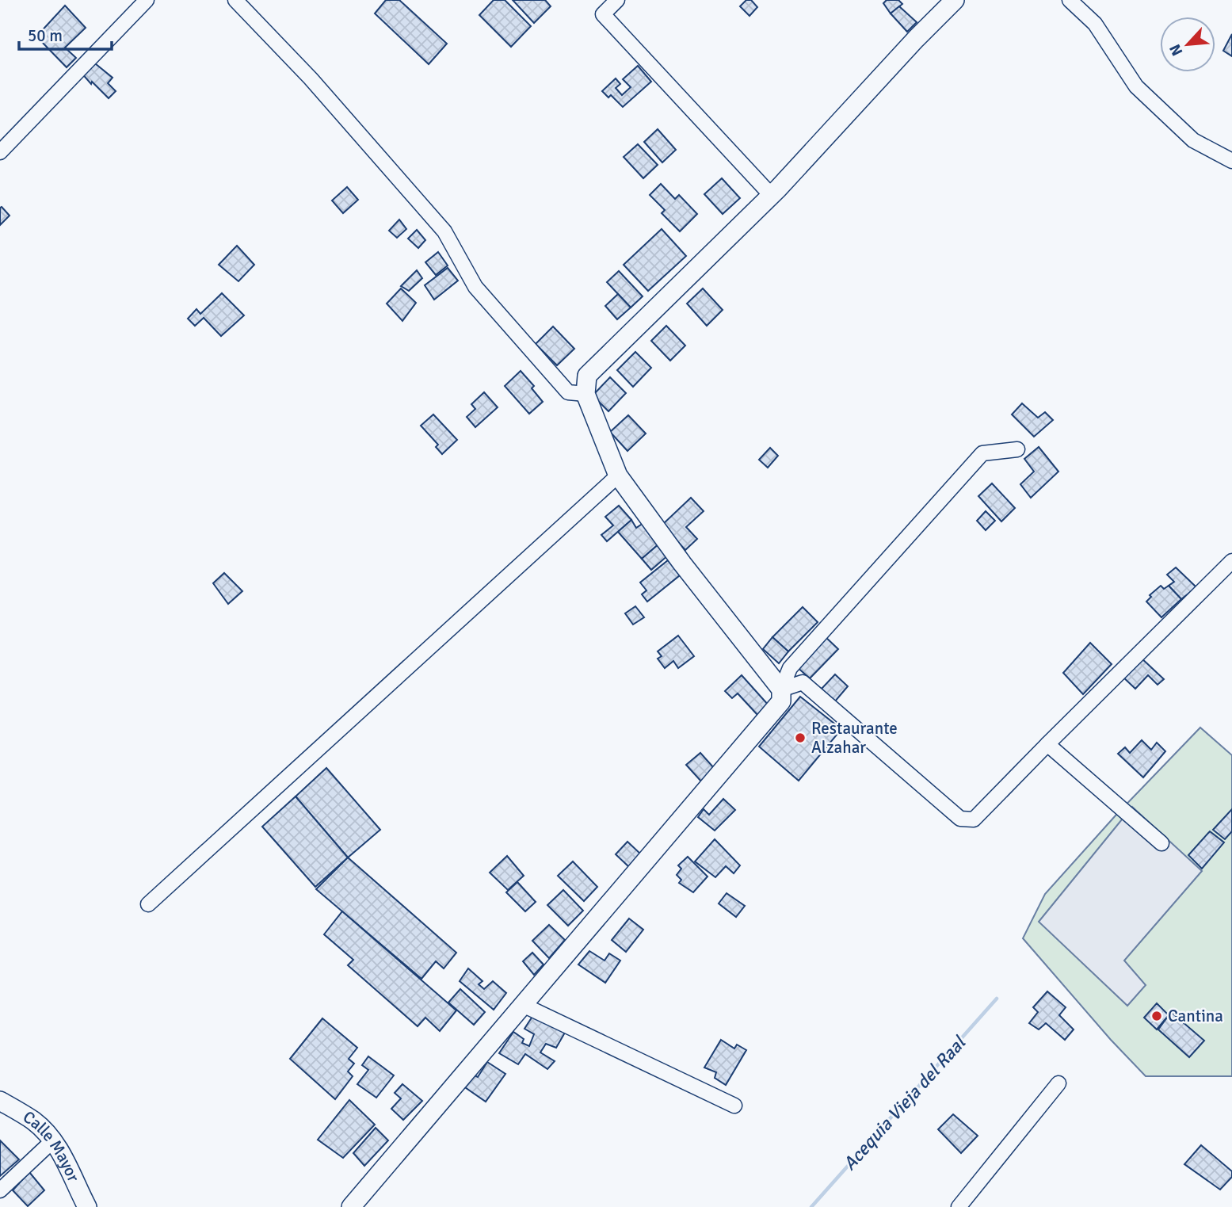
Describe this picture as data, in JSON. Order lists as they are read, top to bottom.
{
  "streets": {
    "main road": ["Calle Mayor"]
  },
  "water": ["Acequia Vieja del Raal"],
  "places": ["Restaurante Alzahar", "Cantina"],
  "scale_bar": "50 m",
  "north": "bottom left"
}
